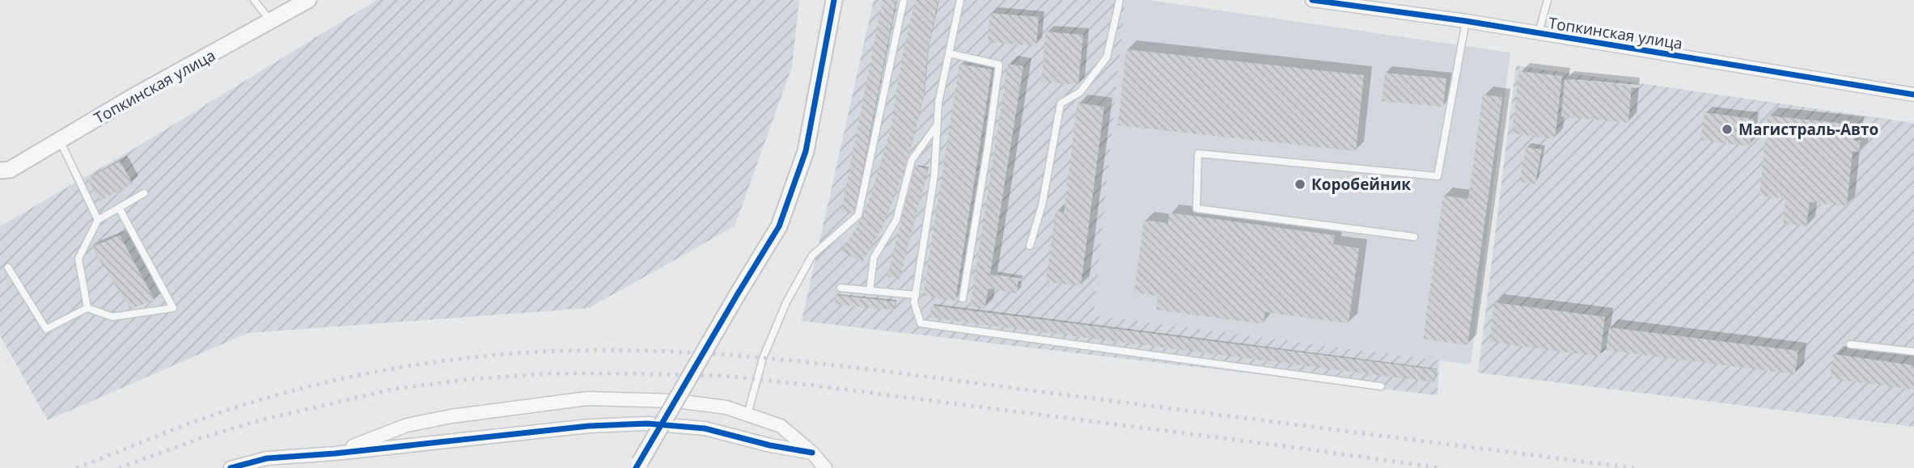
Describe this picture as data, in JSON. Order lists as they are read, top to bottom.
{
  "streets": {
    "street": ["Топкинская улица"]
  },
  "places": ["Магистраль-Авто", "Коробейник"]
}
